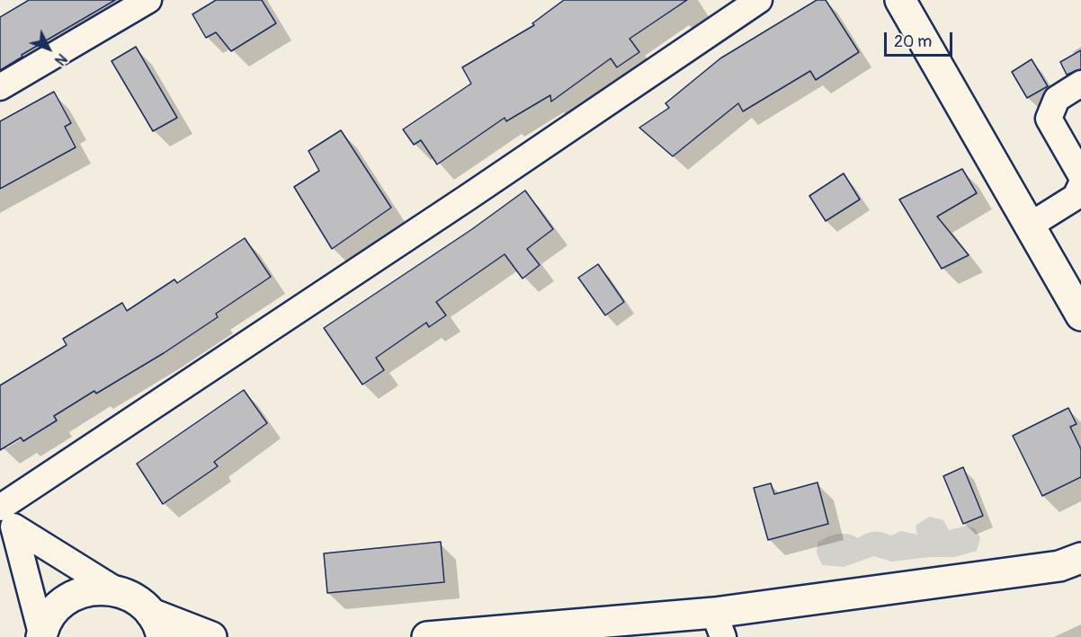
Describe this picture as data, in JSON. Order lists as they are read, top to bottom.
{
  "scale_bar": "20 m",
  "north": "bottom right"
}
